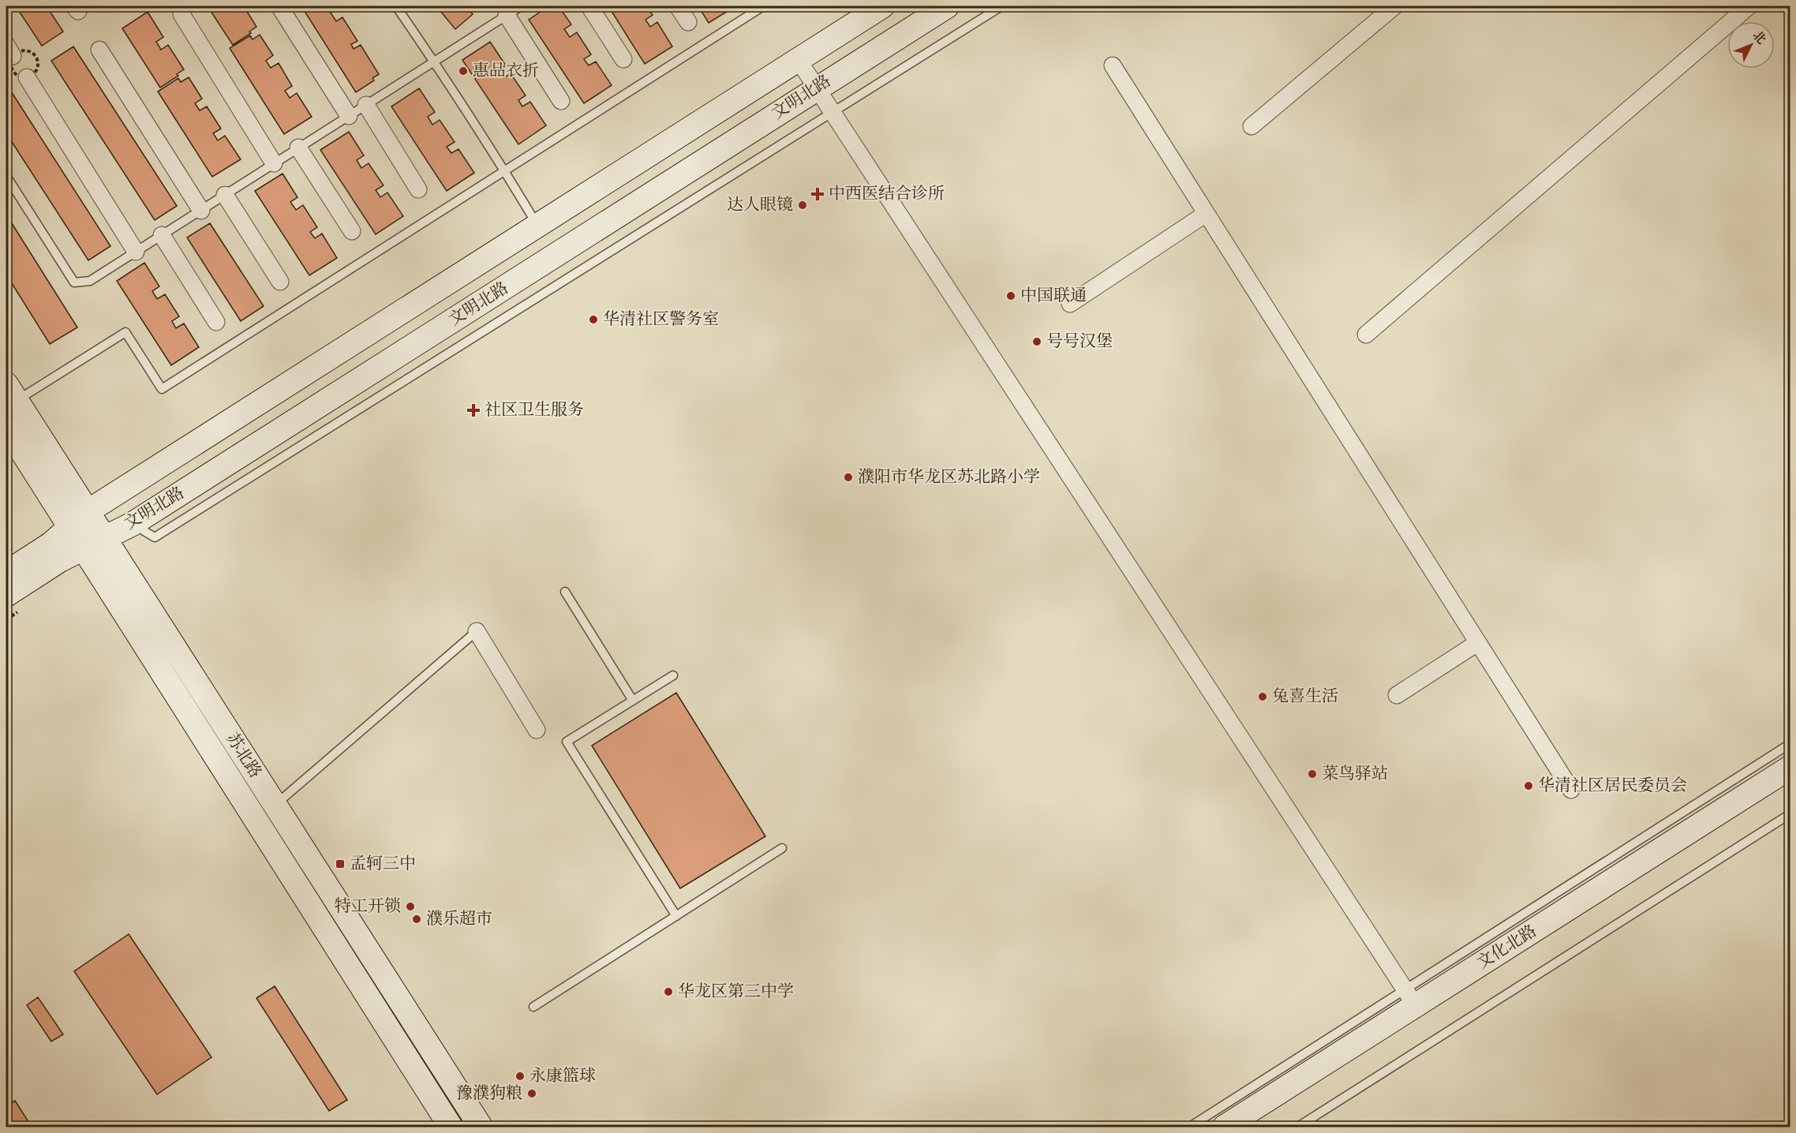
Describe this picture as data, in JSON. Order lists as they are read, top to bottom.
{
  "streets": {
    "street": ["文明北路", "苏北路", "文化北路"]
  },
  "crossings": [
    ["文明北路", "苏北路"]
  ],
  "places": {
    "other": [
      "惠品衣折",
      "达人眼镜",
      "中国联通",
      "华清社区警务室",
      "号号汉堡",
      "濮阳市华龙区苏北路小学",
      "兔喜生活",
      "菜鸟驿站",
      "华清社区居民委员会",
      "特工开锁",
      "濮乐超市",
      "华龙区第三中学",
      "永康篮球",
      "豫濮狗粮"
    ],
    "health": ["中西医结合诊所", "社区卫生服务"],
    "transit": ["孟轲三中"]
  },
  "north": "top right"
}
